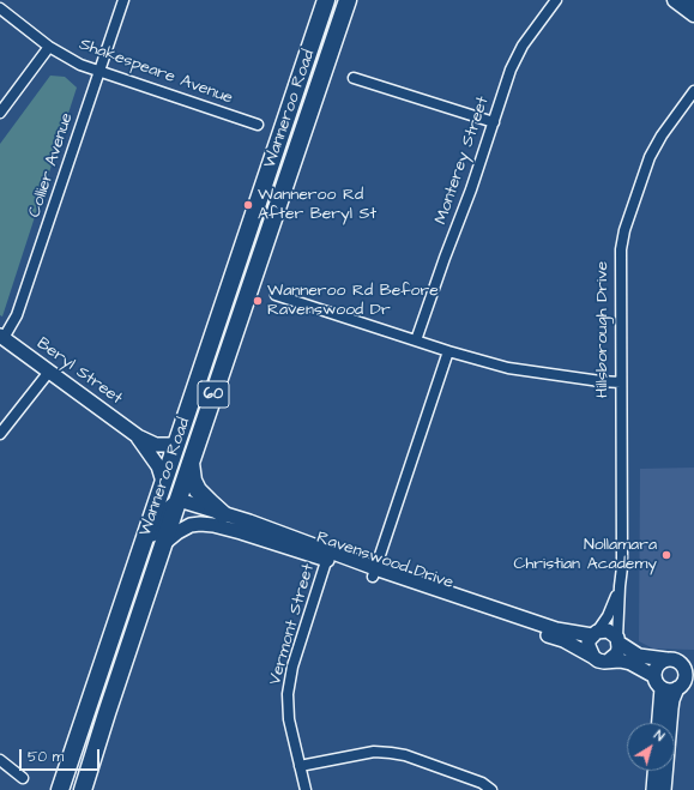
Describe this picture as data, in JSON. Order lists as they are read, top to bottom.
{
  "streets": {
    "highway": ["Wanneroo Road", "60"],
    "street": [
      "Shakespeare Avenue",
      "Monterey Street",
      "Collier Avenue",
      "Hillsborough Drive",
      "Beryl Street",
      "Ravenswood Drive",
      "Vermont Street"
    ]
  },
  "crossings": [
    ["Shakespeare Avenue", "Collier Avenue"],
    ["Wanneroo Road", "Beryl Street"],
    ["Wanneroo Road", "Ravenswood Drive"],
    ["Collier Avenue", "Beryl Street"],
    ["Hillsborough Drive", "Ravenswood Drive"],
    ["Ravenswood Drive", "Vermont Street"]
  ],
  "places": ["Wanneroo Rd After Beryl St", "Wanneroo Rd Before Ravenswood Dr", "Nollamara Christian Academy"],
  "scale_bar": "50 m",
  "north": "top right"
}
